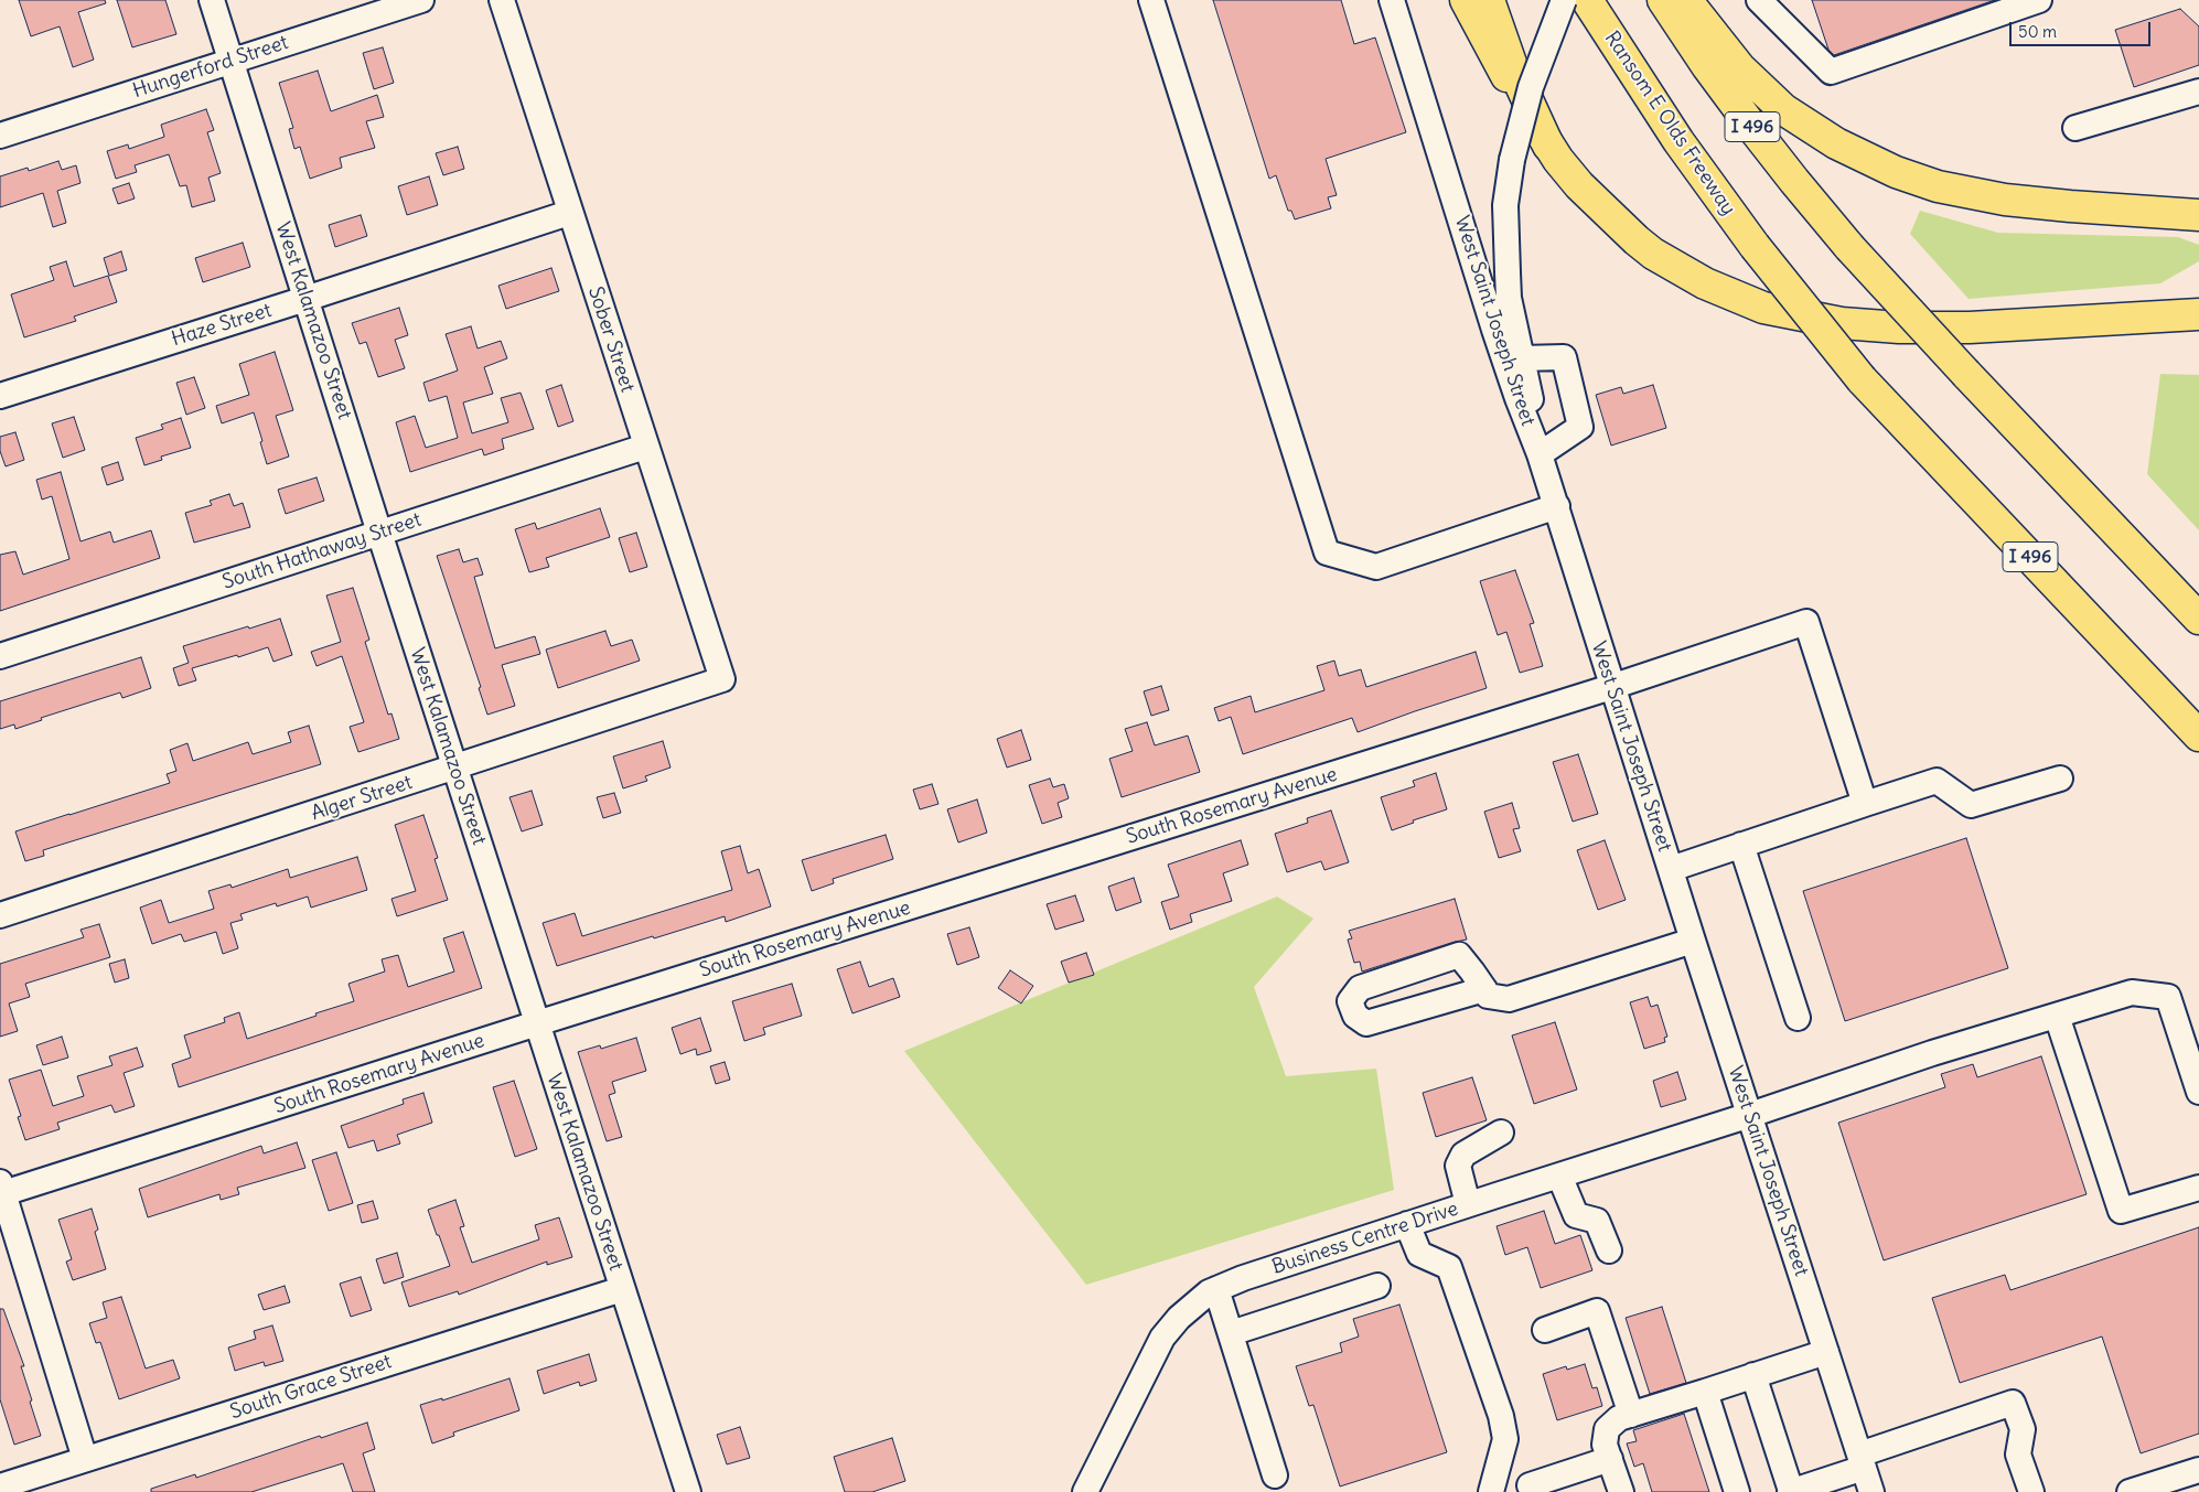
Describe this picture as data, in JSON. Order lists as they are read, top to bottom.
{
  "streets": {
    "main road": ["Ransom E Olds Freeway", "I 496"],
    "street": [
      "Hungerford Street",
      "West Kalamazoo Street",
      "West Saint Joseph Street",
      "Haze Street",
      "Sober Street",
      "South Hathaway Street",
      "Alger Street",
      "South Rosemary Avenue",
      "Business Centre Drive",
      "South Grace Street"
    ]
  },
  "crossings": [
    ["Hungerford Street", "West Kalamazoo Street"],
    ["West Kalamazoo Street", "Haze Street"],
    ["West Kalamazoo Street", "South Hathaway Street"],
    ["West Kalamazoo Street", "Alger Street"],
    ["West Kalamazoo Street", "South Rosemary Avenue"],
    ["West Kalamazoo Street", "South Grace Street"],
    ["West Saint Joseph Street", "South Rosemary Avenue"],
    ["West Saint Joseph Street", "Business Centre Drive"],
    ["Haze Street", "Sober Street"],
    ["Sober Street", "South Hathaway Street"],
    ["Sober Street", "Alger Street"]
  ],
  "scale_bar": "50 m"
}
